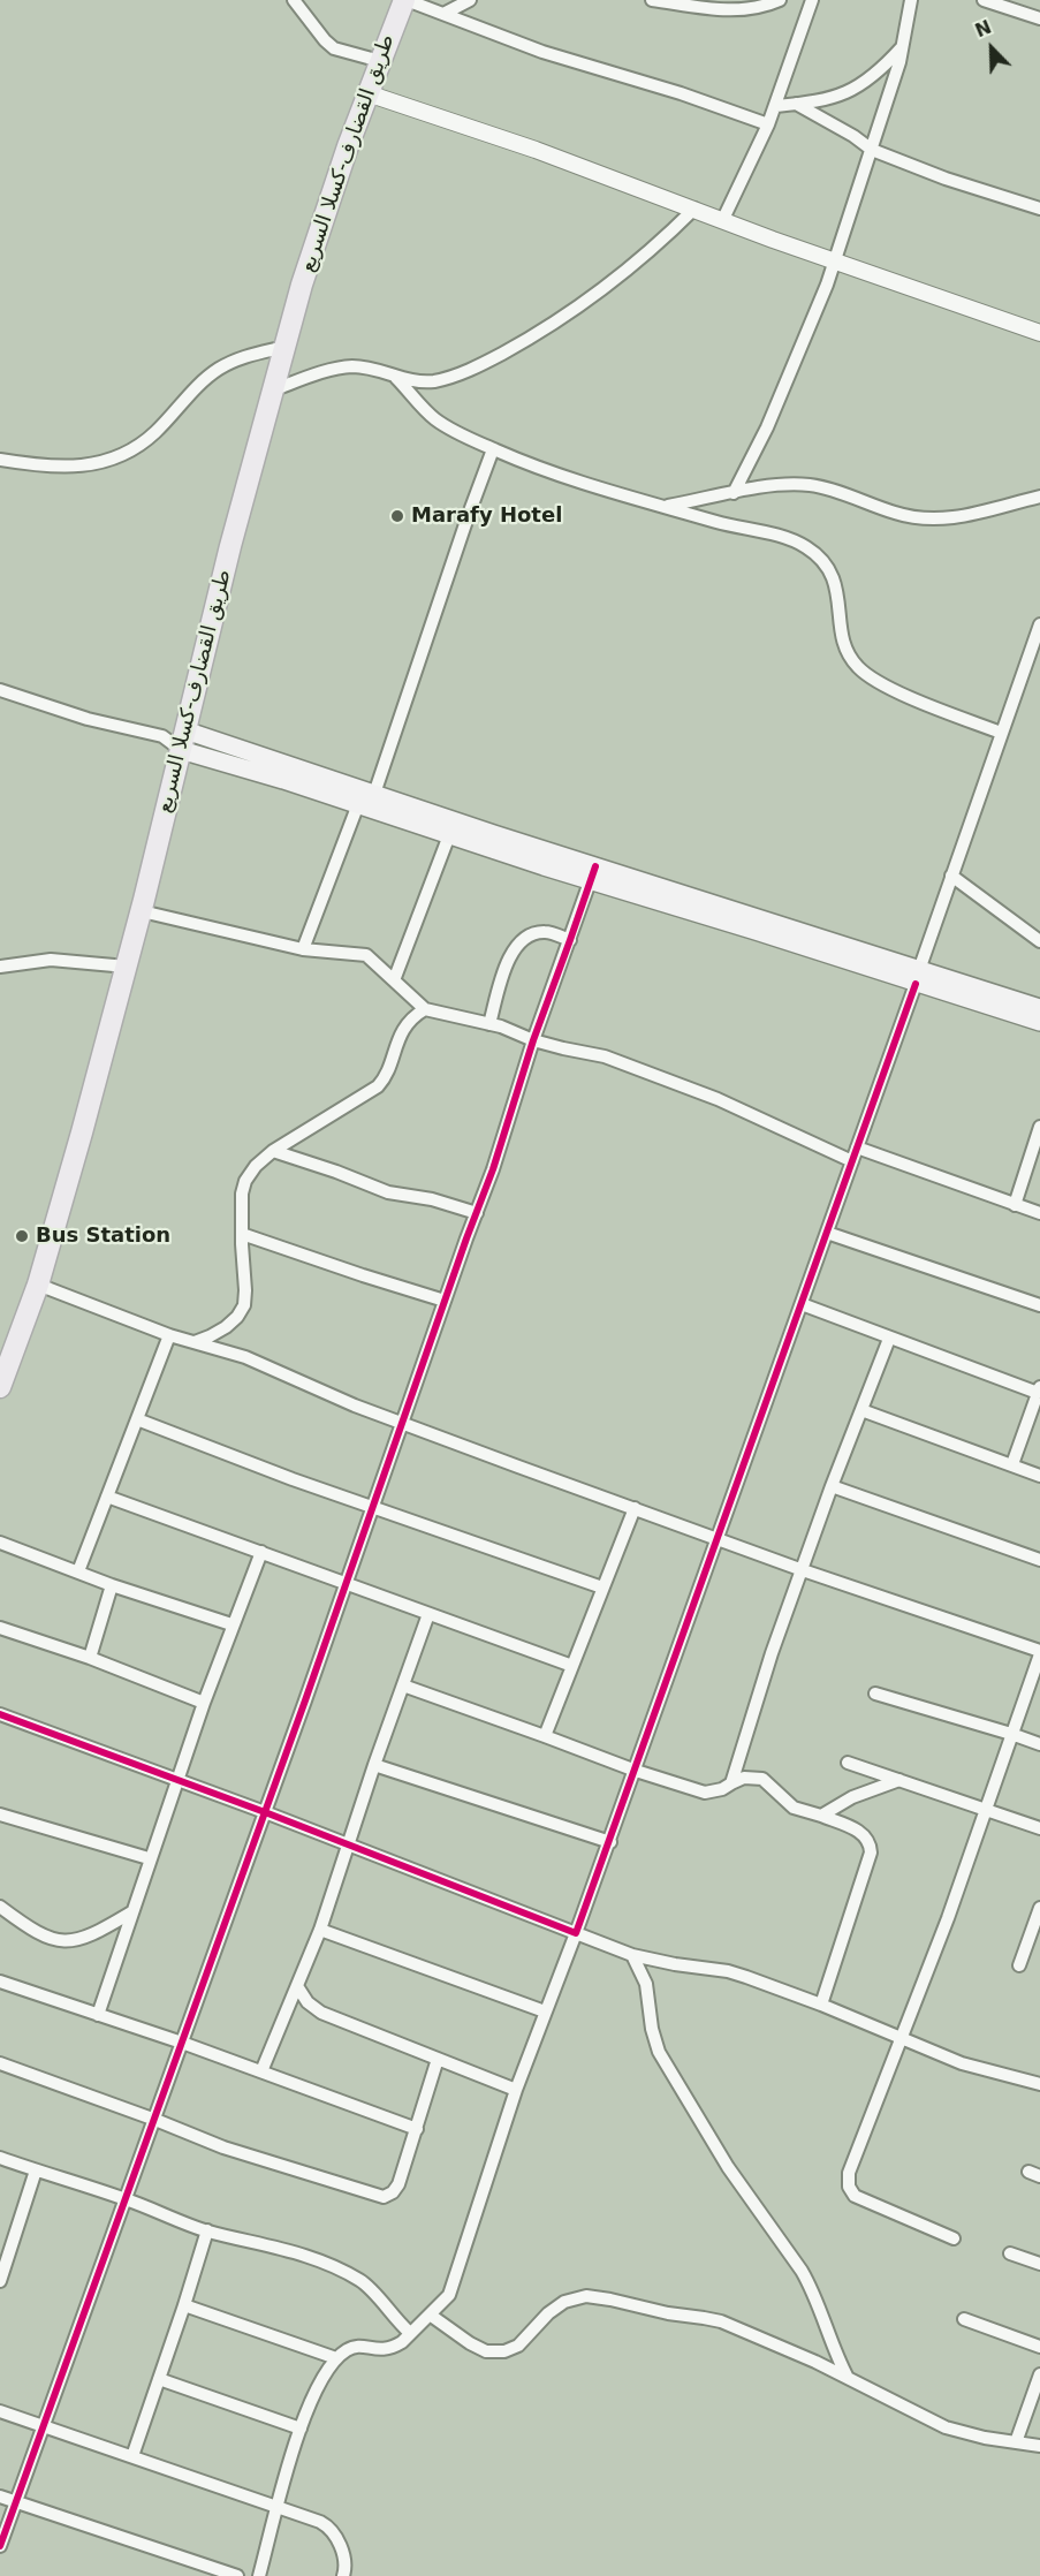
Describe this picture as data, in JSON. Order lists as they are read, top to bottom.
{
  "streets": {
    "highway": ["طريق القضارف-كسلا السريع"]
  },
  "places": ["Marafy Hotel", "Bus Station"],
  "north": "top left"
}
